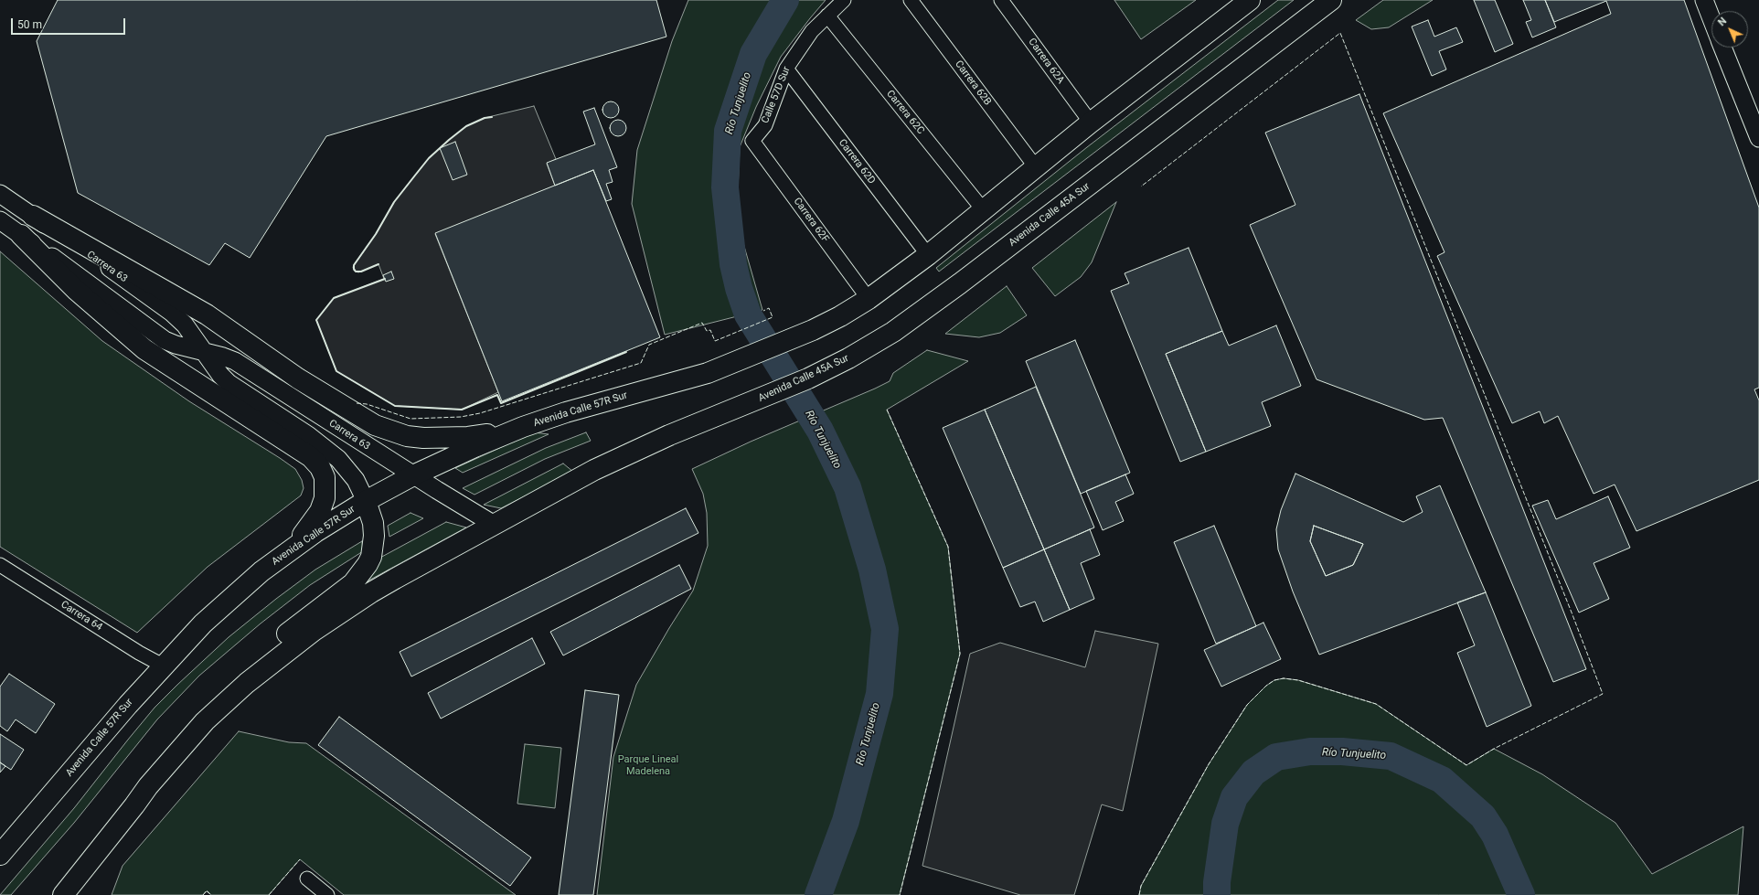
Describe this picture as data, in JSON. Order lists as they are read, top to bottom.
{
  "streets": {
    "highway": ["Avenida Calle 45A Sur", "Avenida Calle 57R Sur"],
    "street": [
      "Carrera 62A",
      "Carrera 62B",
      "Calle 57D Sur",
      "Carrera 62C",
      "Carrera 62D",
      "Carrera 62F",
      "Carrera 63",
      "Carrera 64"
    ]
  },
  "crossings": [
    ["Calle 57D Sur", "Carrera 62C"],
    ["Calle 57D Sur", "Carrera 62D"],
    ["Calle 57D Sur", "Carrera 62F"],
    ["Avenida Calle 45A Sur", "Carrera 63"],
    ["Carrera 62F", "Avenida Calle 57R Sur"],
    ["Carrera 63", "Avenida Calle 57R Sur"],
    ["Avenida Calle 57R Sur", "Carrera 64"]
  ],
  "water": ["Río Tunjuelito"],
  "parks": ["Parque Lineal Madelena"],
  "scale_bar": "50 m",
  "north": "top left"
}
